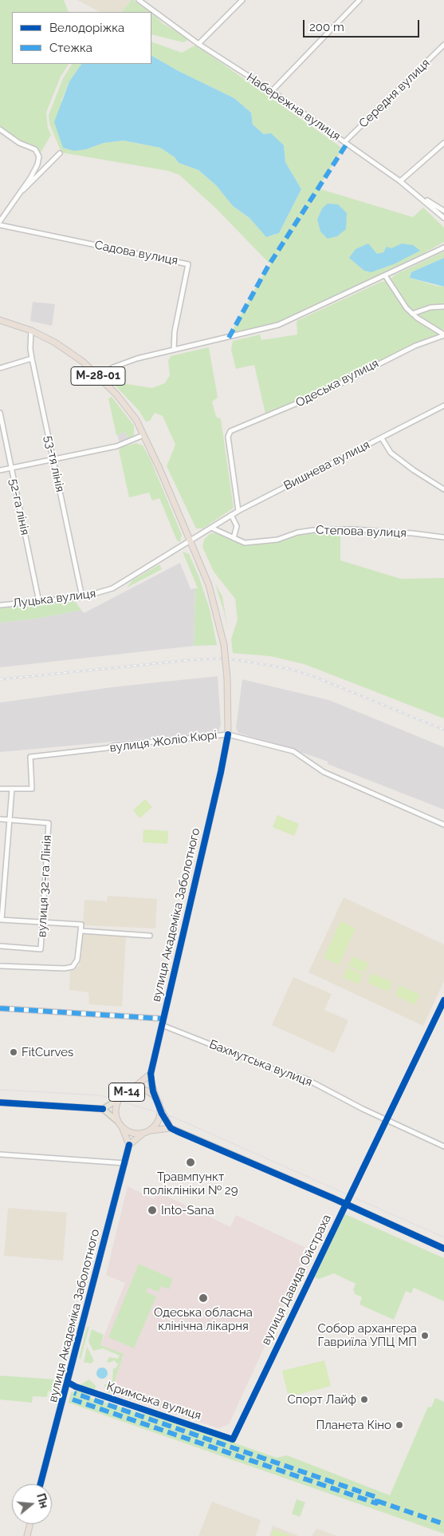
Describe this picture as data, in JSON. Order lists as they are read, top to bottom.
{
  "streets": {
    "highway": ["М-28-01", "вулиця Академіка Заболотного", "М-14"],
    "street": [
      "Середня вулиця",
      "Набережна вулиця",
      "Садова вулиця",
      "Одеська вулиця",
      "53-тя лінія",
      "Вишнева вулиця",
      "52-га лінія",
      "Степова вулиця",
      "Луцька вулиця",
      "вулиця Жоліо Кюрі",
      "вулиця 32-га Лінія",
      "Бахмутська вулиця",
      "вулиця Давида Ойстраха",
      "Кримська вулиця"
    ]
  },
  "crossings": [
    ["Середня вулиця", "Набережна вулиця"],
    ["М-28-01", "53-тя лінія"],
    ["М-28-01", "Луцька вулиця"],
    ["М-28-01", "вулиця Академіка Заболотного"],
    ["Одеська вулиця", "Вишнева вулиця"],
    ["53-тя лінія", "Луцька вулиця"],
    ["Вишнева вулиця", "Степова вулиця"],
    ["Вишнева вулиця", "Луцька вулиця"],
    ["52-га лінія", "Луцька вулиця"],
    ["Степова вулиця", "Луцька вулиця"],
    ["Луцька вулиця", "вулиця Академіка Заболотного"],
    ["вулиця Жоліо Кюрі", "вулиця Академіка Заболотного"],
    ["вулиця Академіка Заболотного", "Бахмутська вулиця"],
    ["вулиця Академіка Заболотного", "М-14"],
    ["вулиця Академіка Заболотного", "Кримська вулиця"],
    ["Бахмутська вулиця", "вулиця Давида Ойстраха"],
    ["вулиця Давида Ойстраха", "Кримська вулиця"]
  ],
  "places": [
    "FitCurves",
    "Травмпункт поліклініки № 29",
    "Into-Sana",
    "Одеська обласна клінічна лікарня",
    "Собор архангера Гавриїла УПЦ МП",
    "Спорт Лайф",
    "Планета Кіно"
  ],
  "legend": ["Велодоріжка", "Стежка"],
  "scale_bar": "200 m",
  "north": "right"
}
